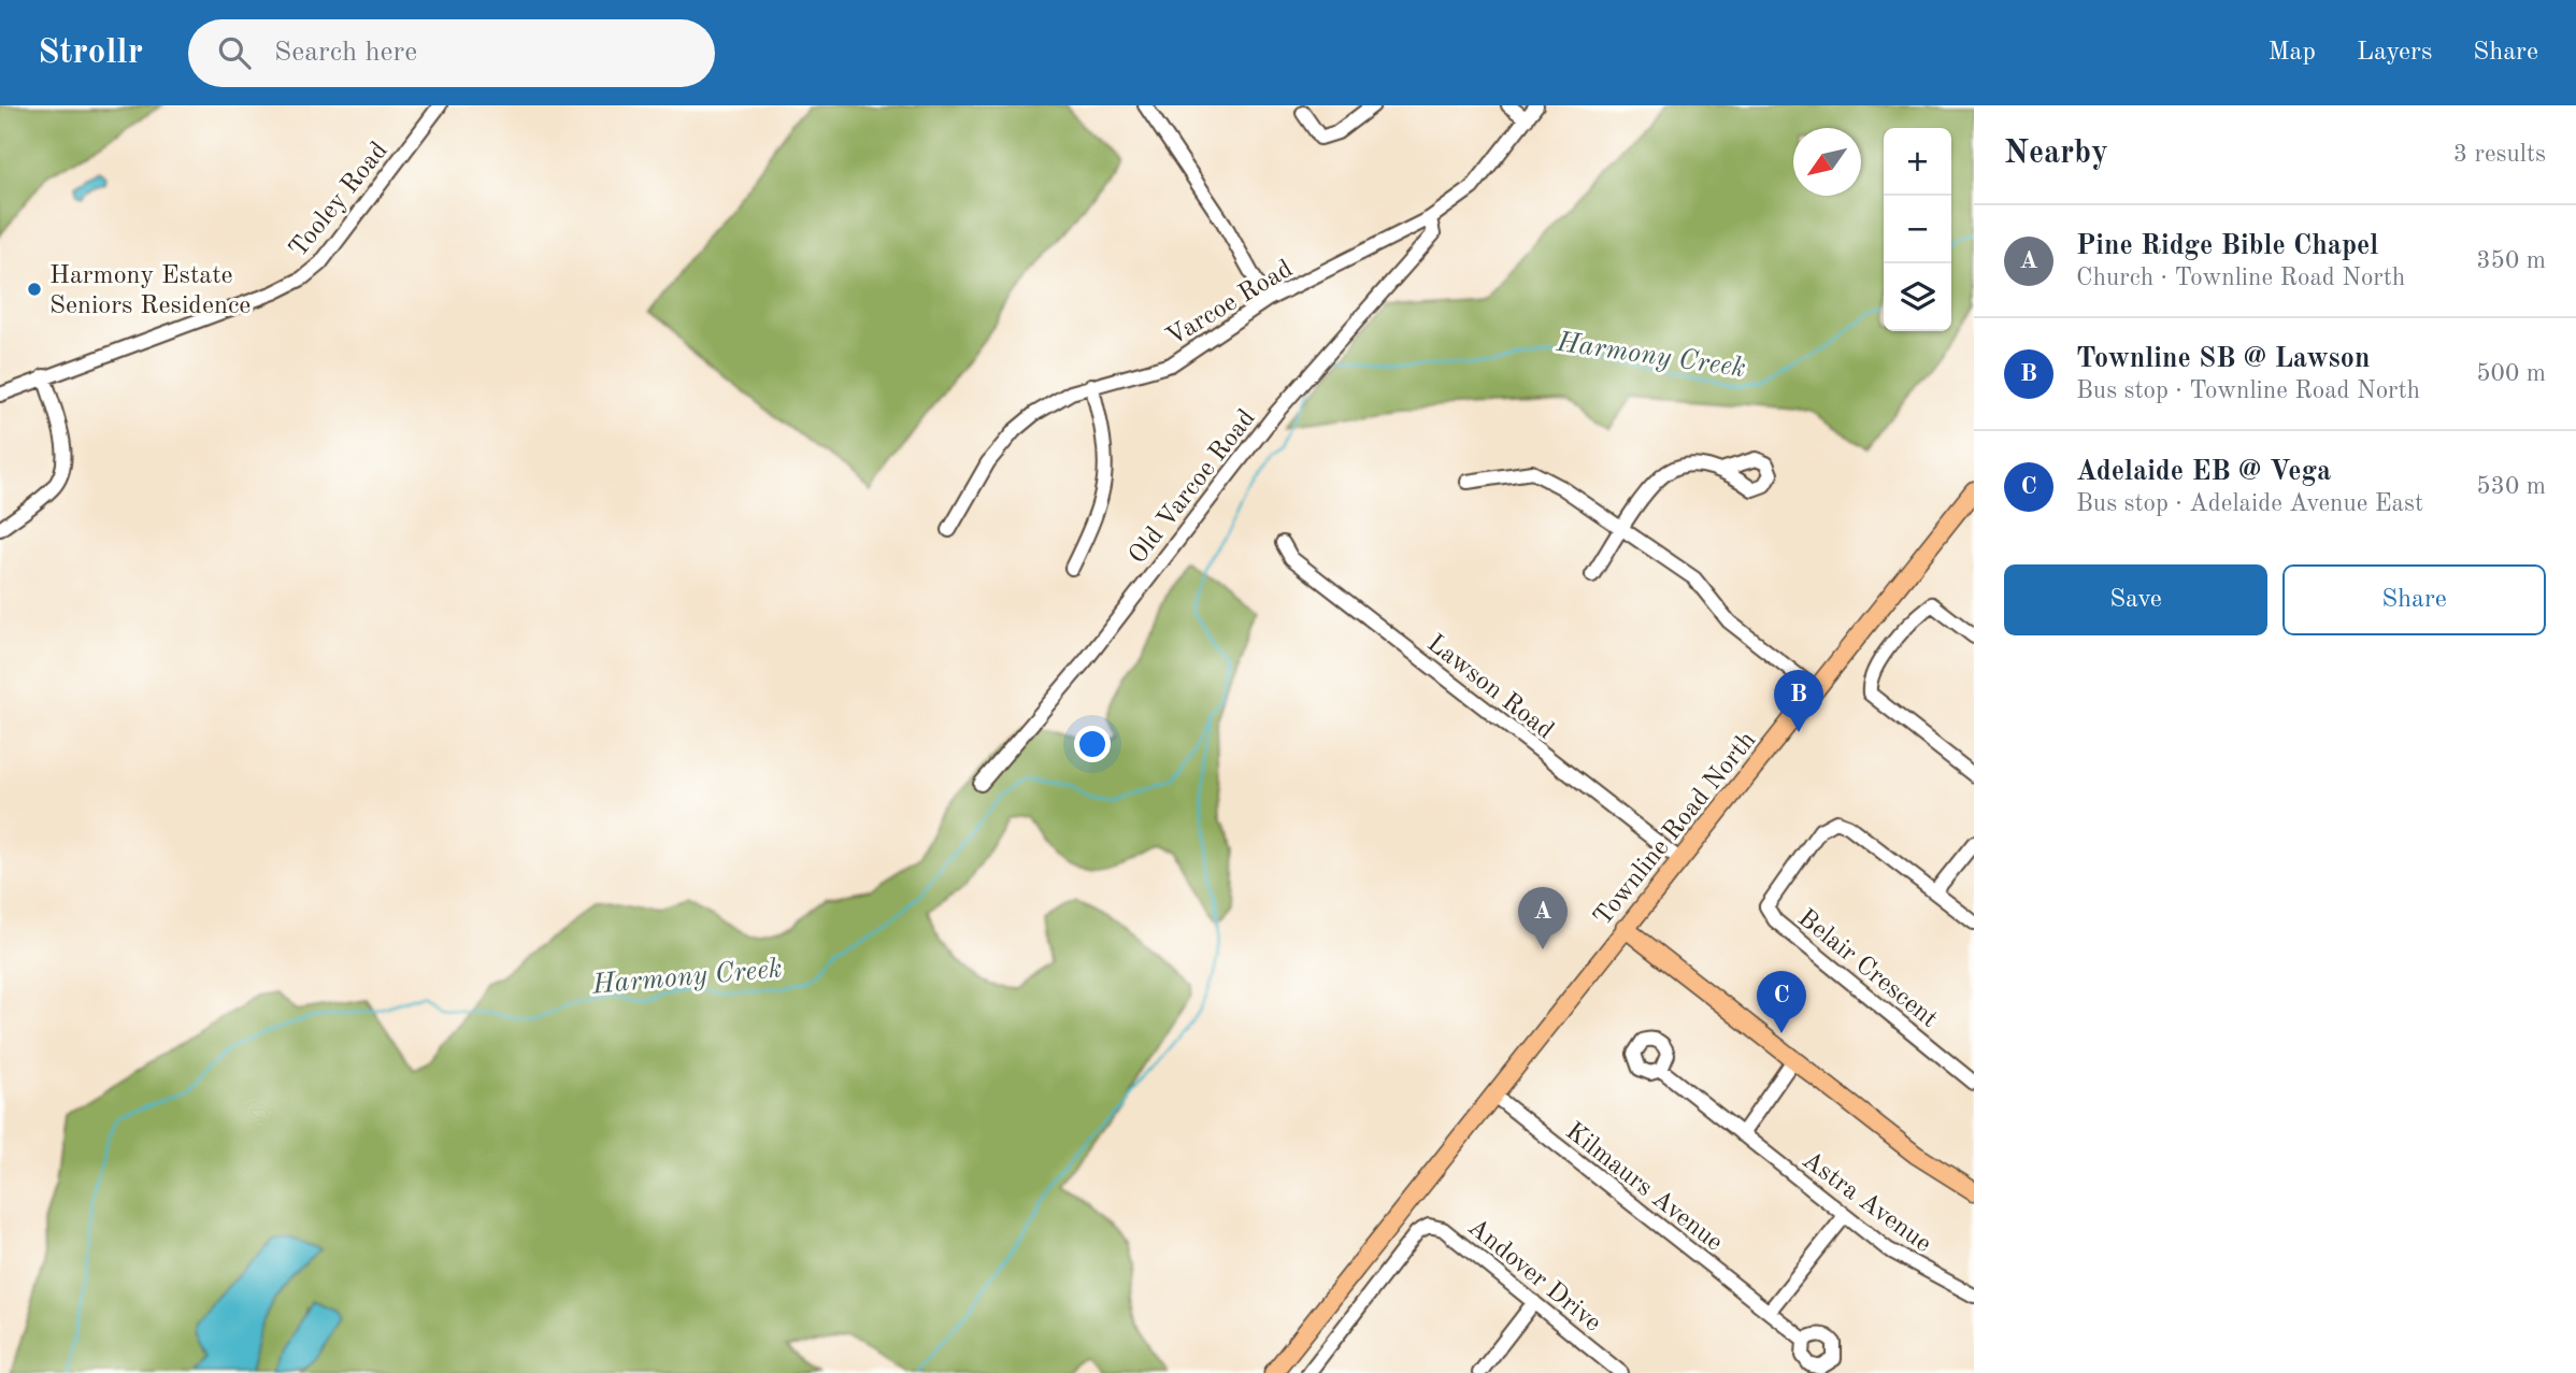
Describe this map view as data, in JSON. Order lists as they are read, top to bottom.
{
  "streets": {
    "main road": ["Townline Road North"],
    "street": [
      "Tooley Road",
      "Varcoe Road",
      "Old Varcoe Road",
      "Lawson Road",
      "Belair Crescent",
      "Kilmaurs Avenue",
      "Astra Avenue",
      "Andover Drive"
    ]
  },
  "crossings": [
    ["Varcoe Road", "Old Varcoe Road"],
    ["Lawson Road", "Townline Road North"],
    ["Townline Road North", "Kilmaurs Avenue"]
  ],
  "water": ["Harmony Creek"],
  "places": ["Harmony Estate Seniors Residence"],
  "north": "bottom left",
  "page": {
    "header": "Strollr",
    "search": "Search here",
    "nav": ["Map", "Layers", "Share"],
    "heading": ["Nearby", "3 results"],
    "map_buttons": ["+", "−"],
    "list": [
      {
        "mark": "A",
        "name": "Pine Ridge Bible Chapel",
        "note": "Church · Townline Road North",
        "value": "350 m"
      },
      {
        "mark": "B",
        "name": "Townline SB @ Lawson",
        "note": "Bus stop · Townline Road North",
        "value": "500 m"
      },
      {
        "mark": "C",
        "name": "Adelaide EB @ Vega",
        "note": "Bus stop · Adelaide Avenue East",
        "value": "530 m"
      }
    ],
    "buttons": ["Save", "Share"],
    "pins": ["B", "A", "C"]
  }
}
